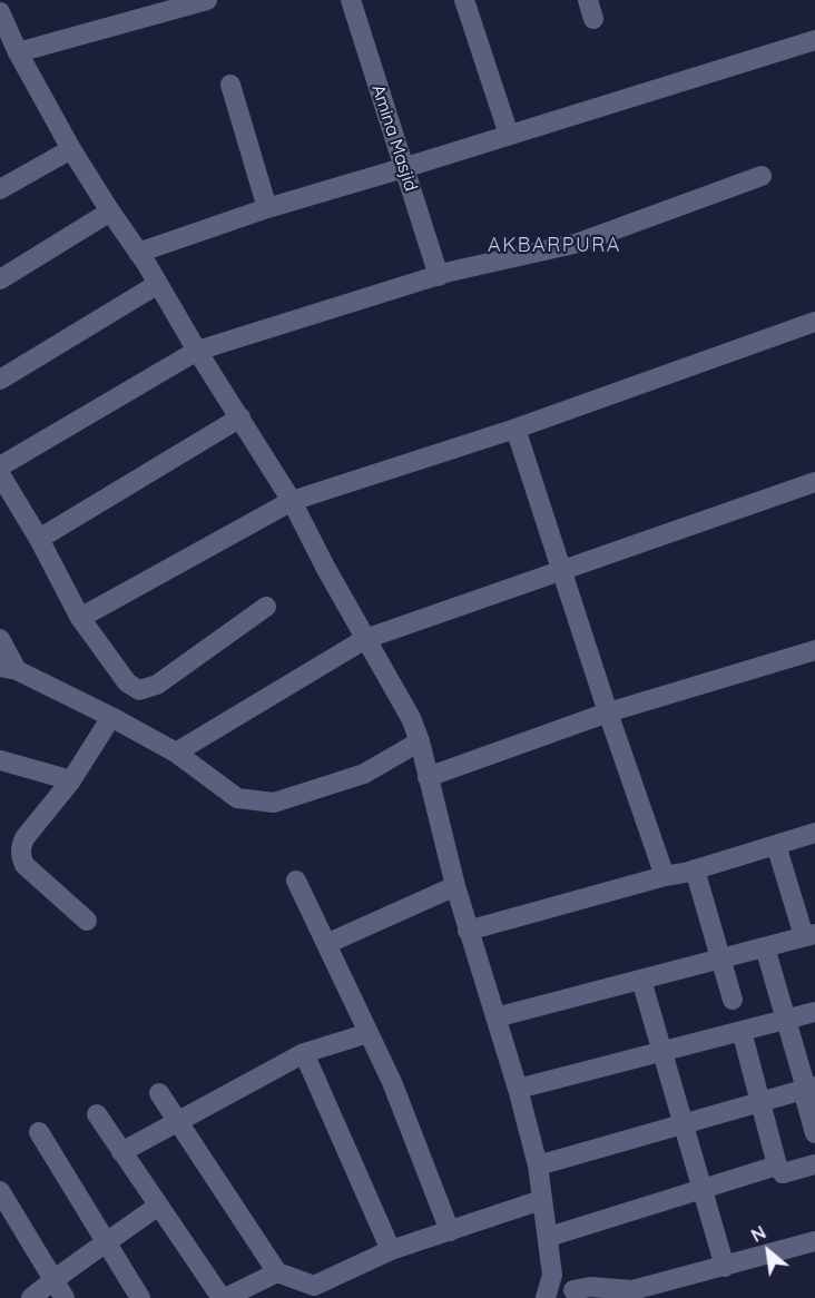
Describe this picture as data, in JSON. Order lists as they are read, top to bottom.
{
  "streets": {
    "street": ["Amina Masjid"]
  },
  "districts": ["AKBARPURA"],
  "north": "top left"
}
